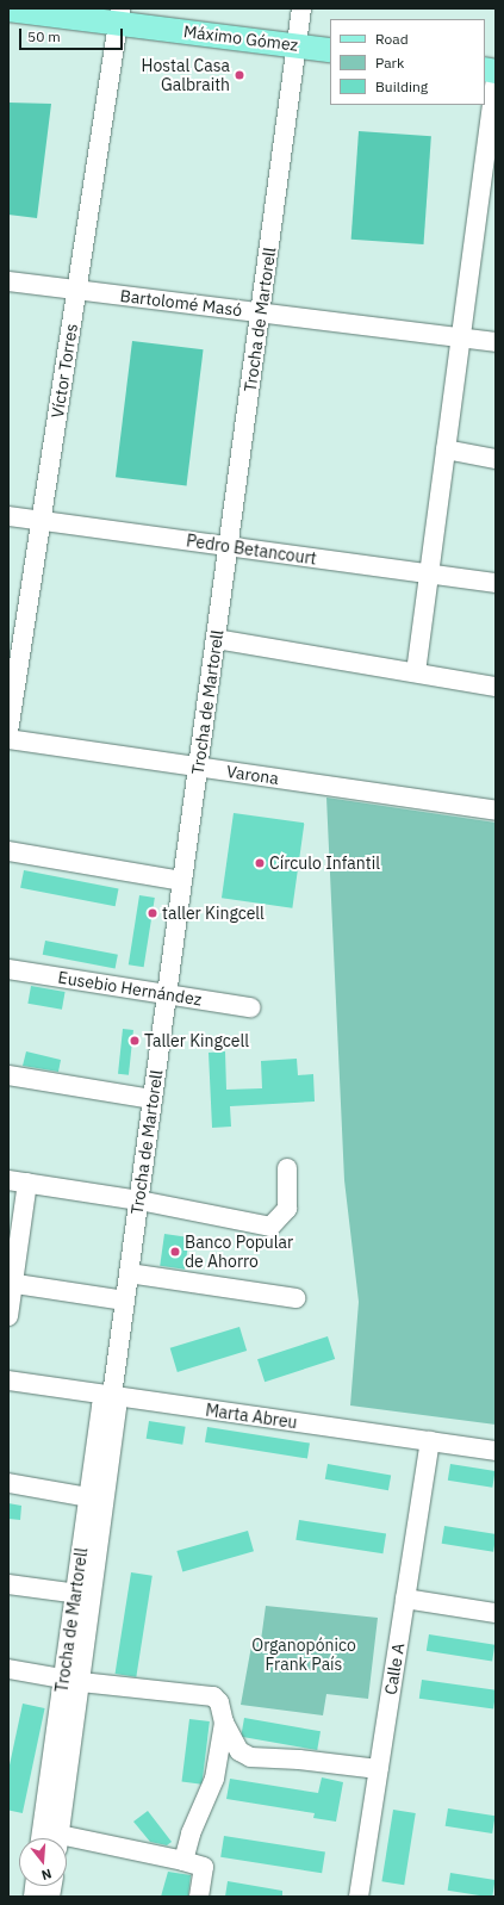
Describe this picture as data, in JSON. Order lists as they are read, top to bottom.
{
  "streets": {
    "main road": ["Máximo Gómez"],
    "street": [
      "Bartolomé Masó",
      "Trocha de Martorell",
      "Víctor Torres",
      "Pedro Betancourt",
      "Varona",
      "Eusebio Hernández",
      "Marta Abreu",
      "Calle A"
    ]
  },
  "crossings": [
    ["Máximo Gómez", "Trocha de Martorell"],
    ["Máximo Gómez", "Víctor Torres"],
    ["Bartolomé Masó", "Trocha de Martorell"],
    ["Bartolomé Masó", "Víctor Torres"],
    ["Trocha de Martorell", "Pedro Betancourt"],
    ["Trocha de Martorell", "Varona"],
    ["Trocha de Martorell", "Eusebio Hernández"],
    ["Trocha de Martorell", "Marta Abreu"],
    ["Víctor Torres", "Pedro Betancourt"],
    ["Marta Abreu", "Calle A"]
  ],
  "parks": ["Organopónico Frank País"],
  "places": [
    "Hostal Casa Galbraith",
    "Círculo Infantil",
    "taller Kingcell",
    "Taller Kingcell",
    "Banco Popular de Ahorro"
  ],
  "legend": ["Road", "Park", "Building"],
  "scale_bar": "50 m",
  "north": "bottom"
}
